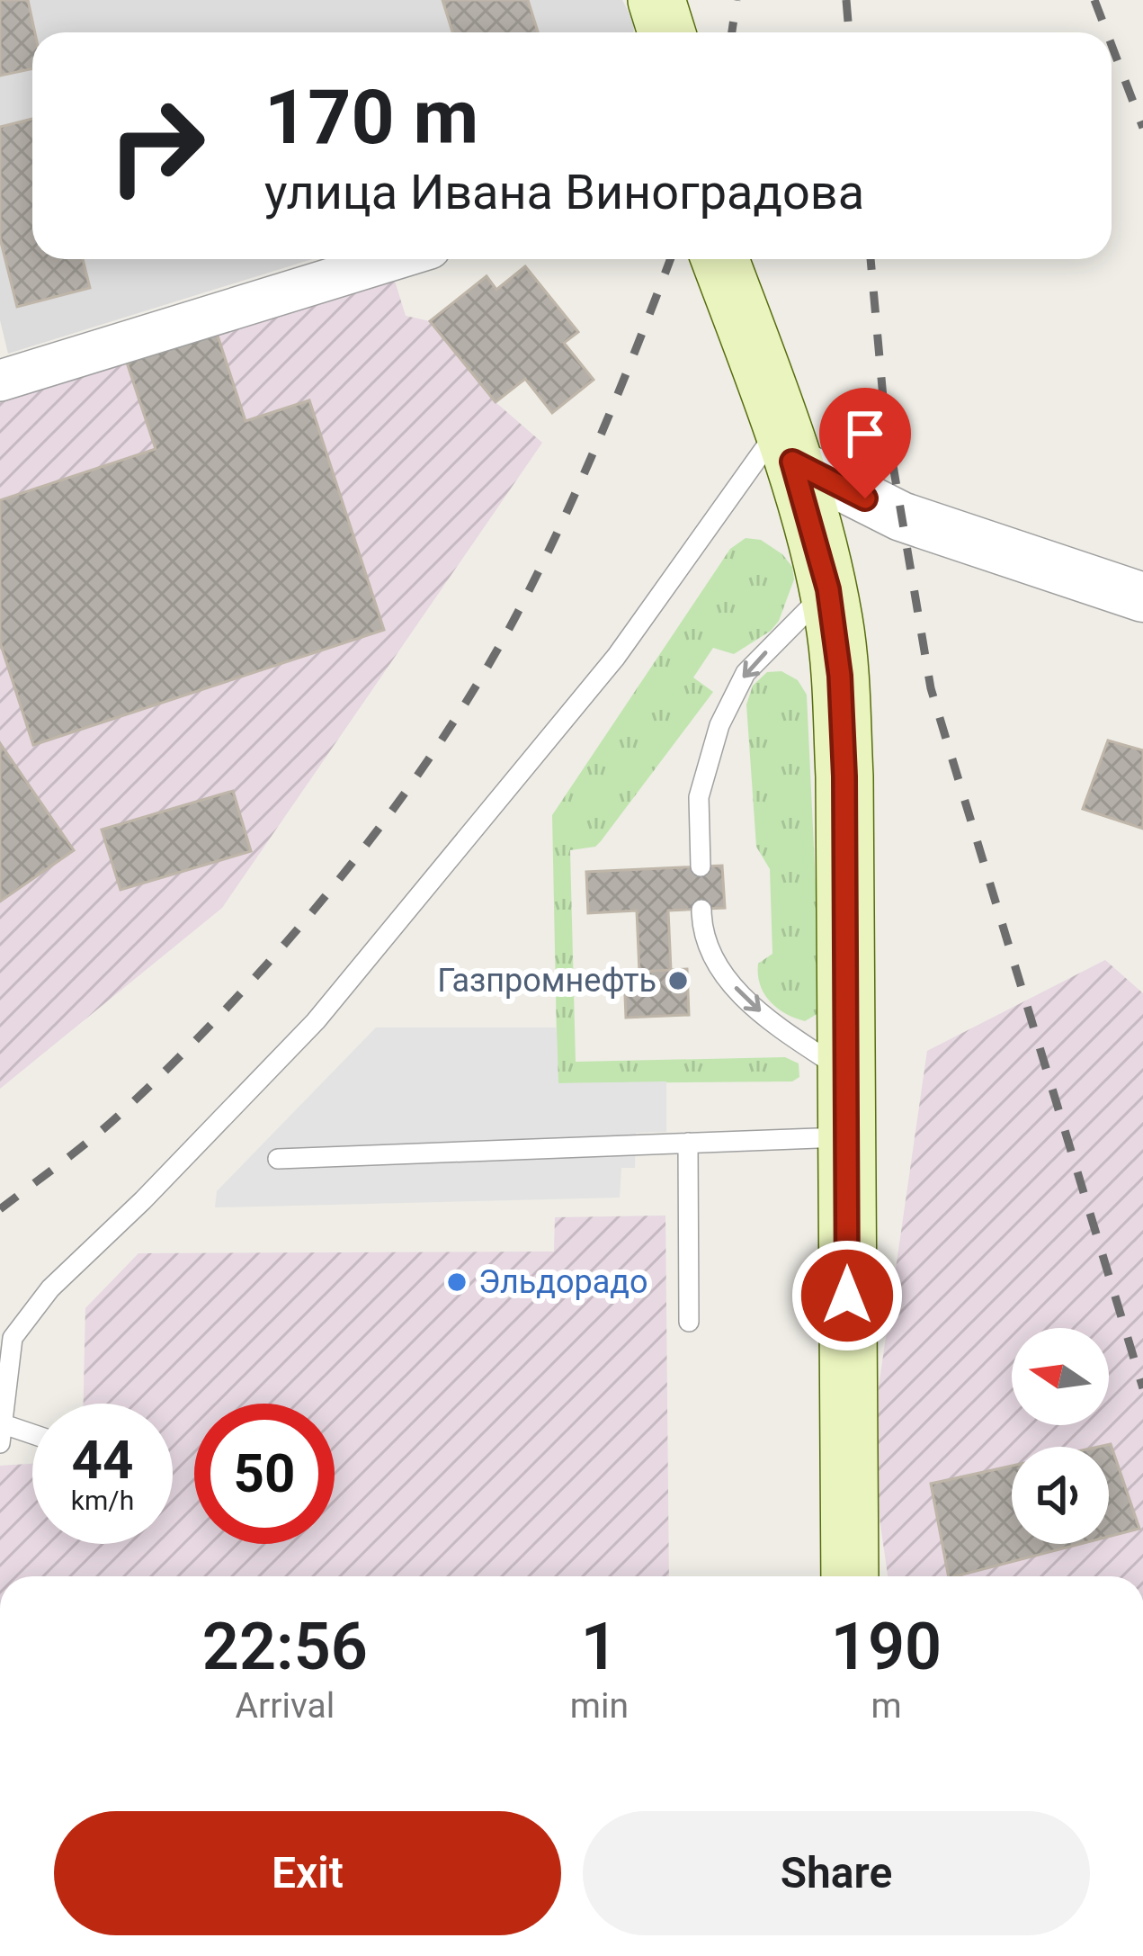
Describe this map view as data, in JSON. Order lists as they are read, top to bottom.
{
  "places": ["Газпромнефть", "Эльдорадо"],
  "north": "left",
  "page": {
    "turn": ["170 m", "улица Ивана Виноградова"],
    "speed": "44 km/h",
    "limit": "50",
    "eta": [
      "22:56",
      "Arrival",
      "1",
      "min",
      "190",
      "m"
    ],
    "buttons": ["Exit", "Share"]
  }
}
